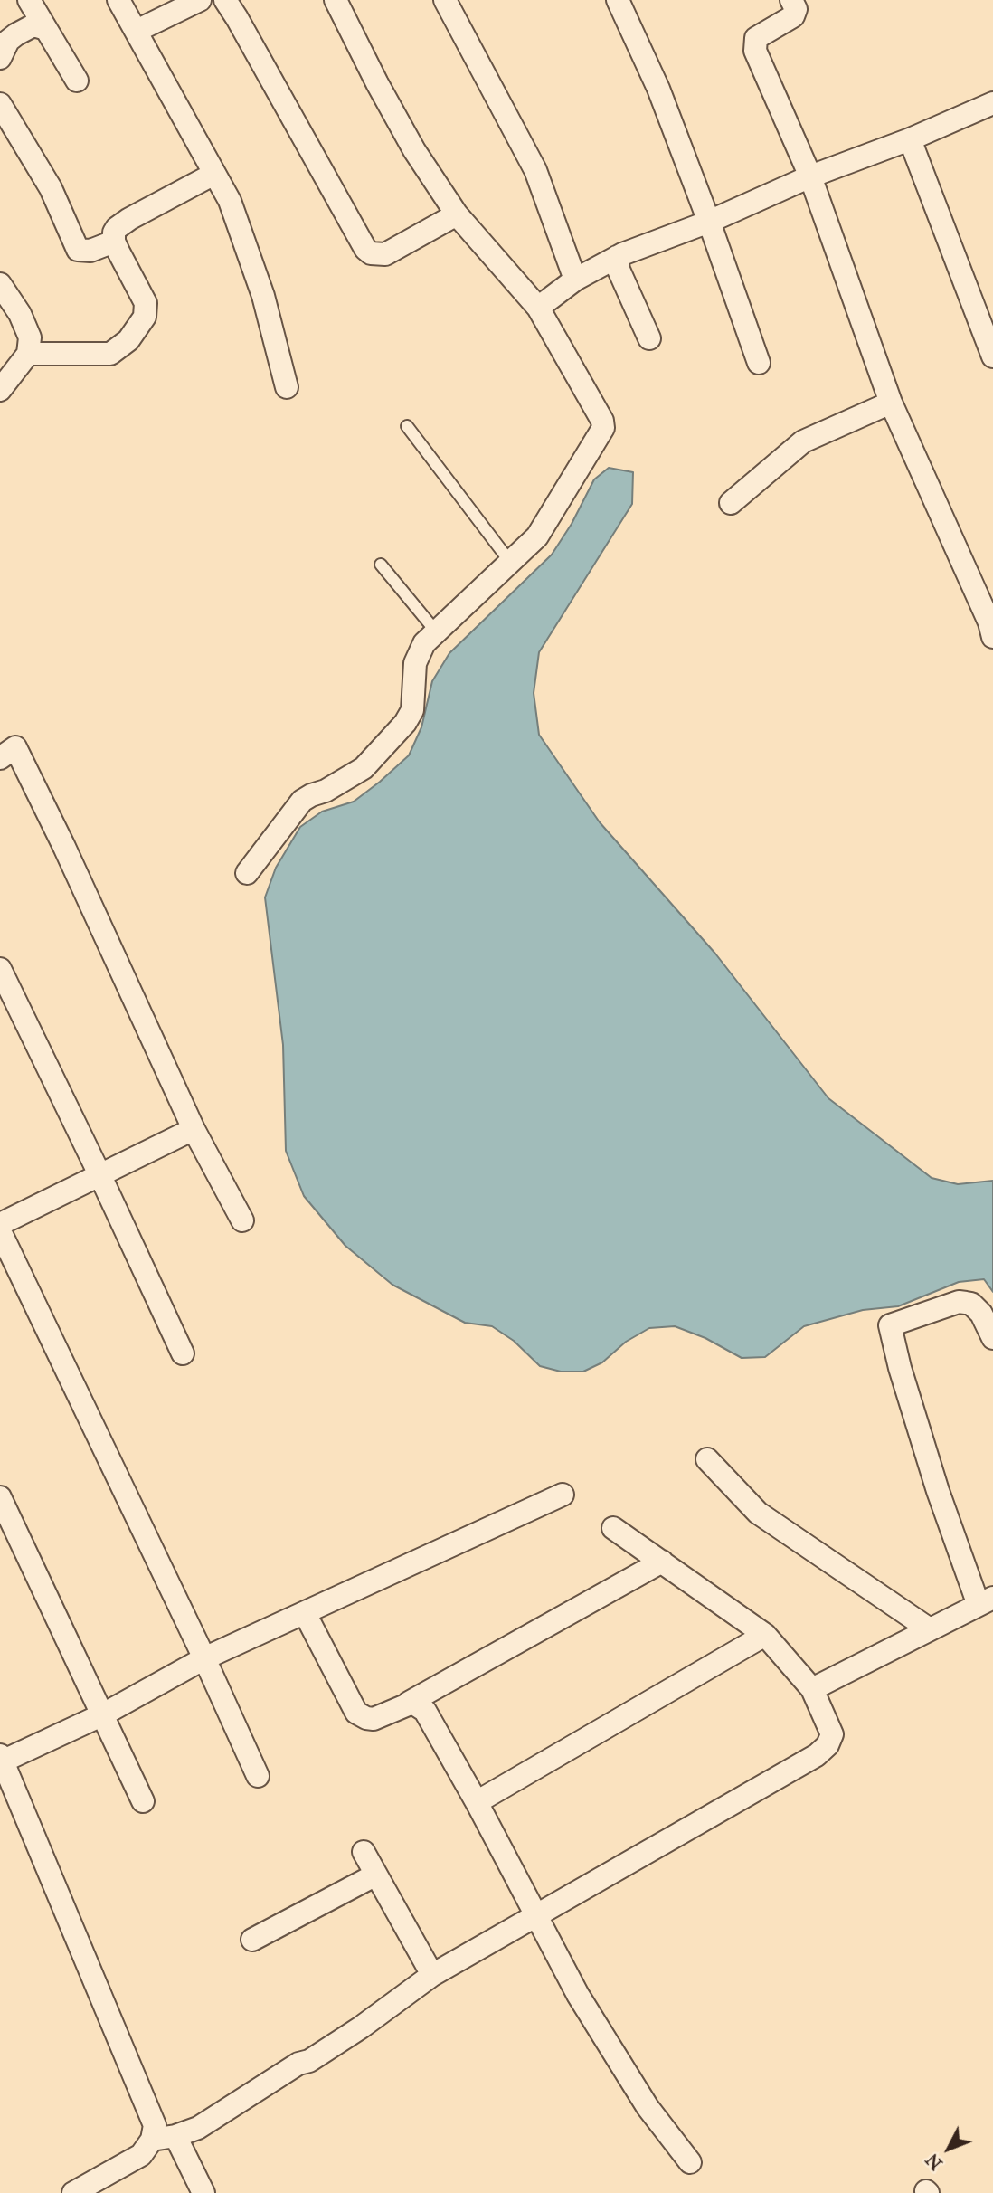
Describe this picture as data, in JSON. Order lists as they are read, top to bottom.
{
  "north": "bottom left"
}
